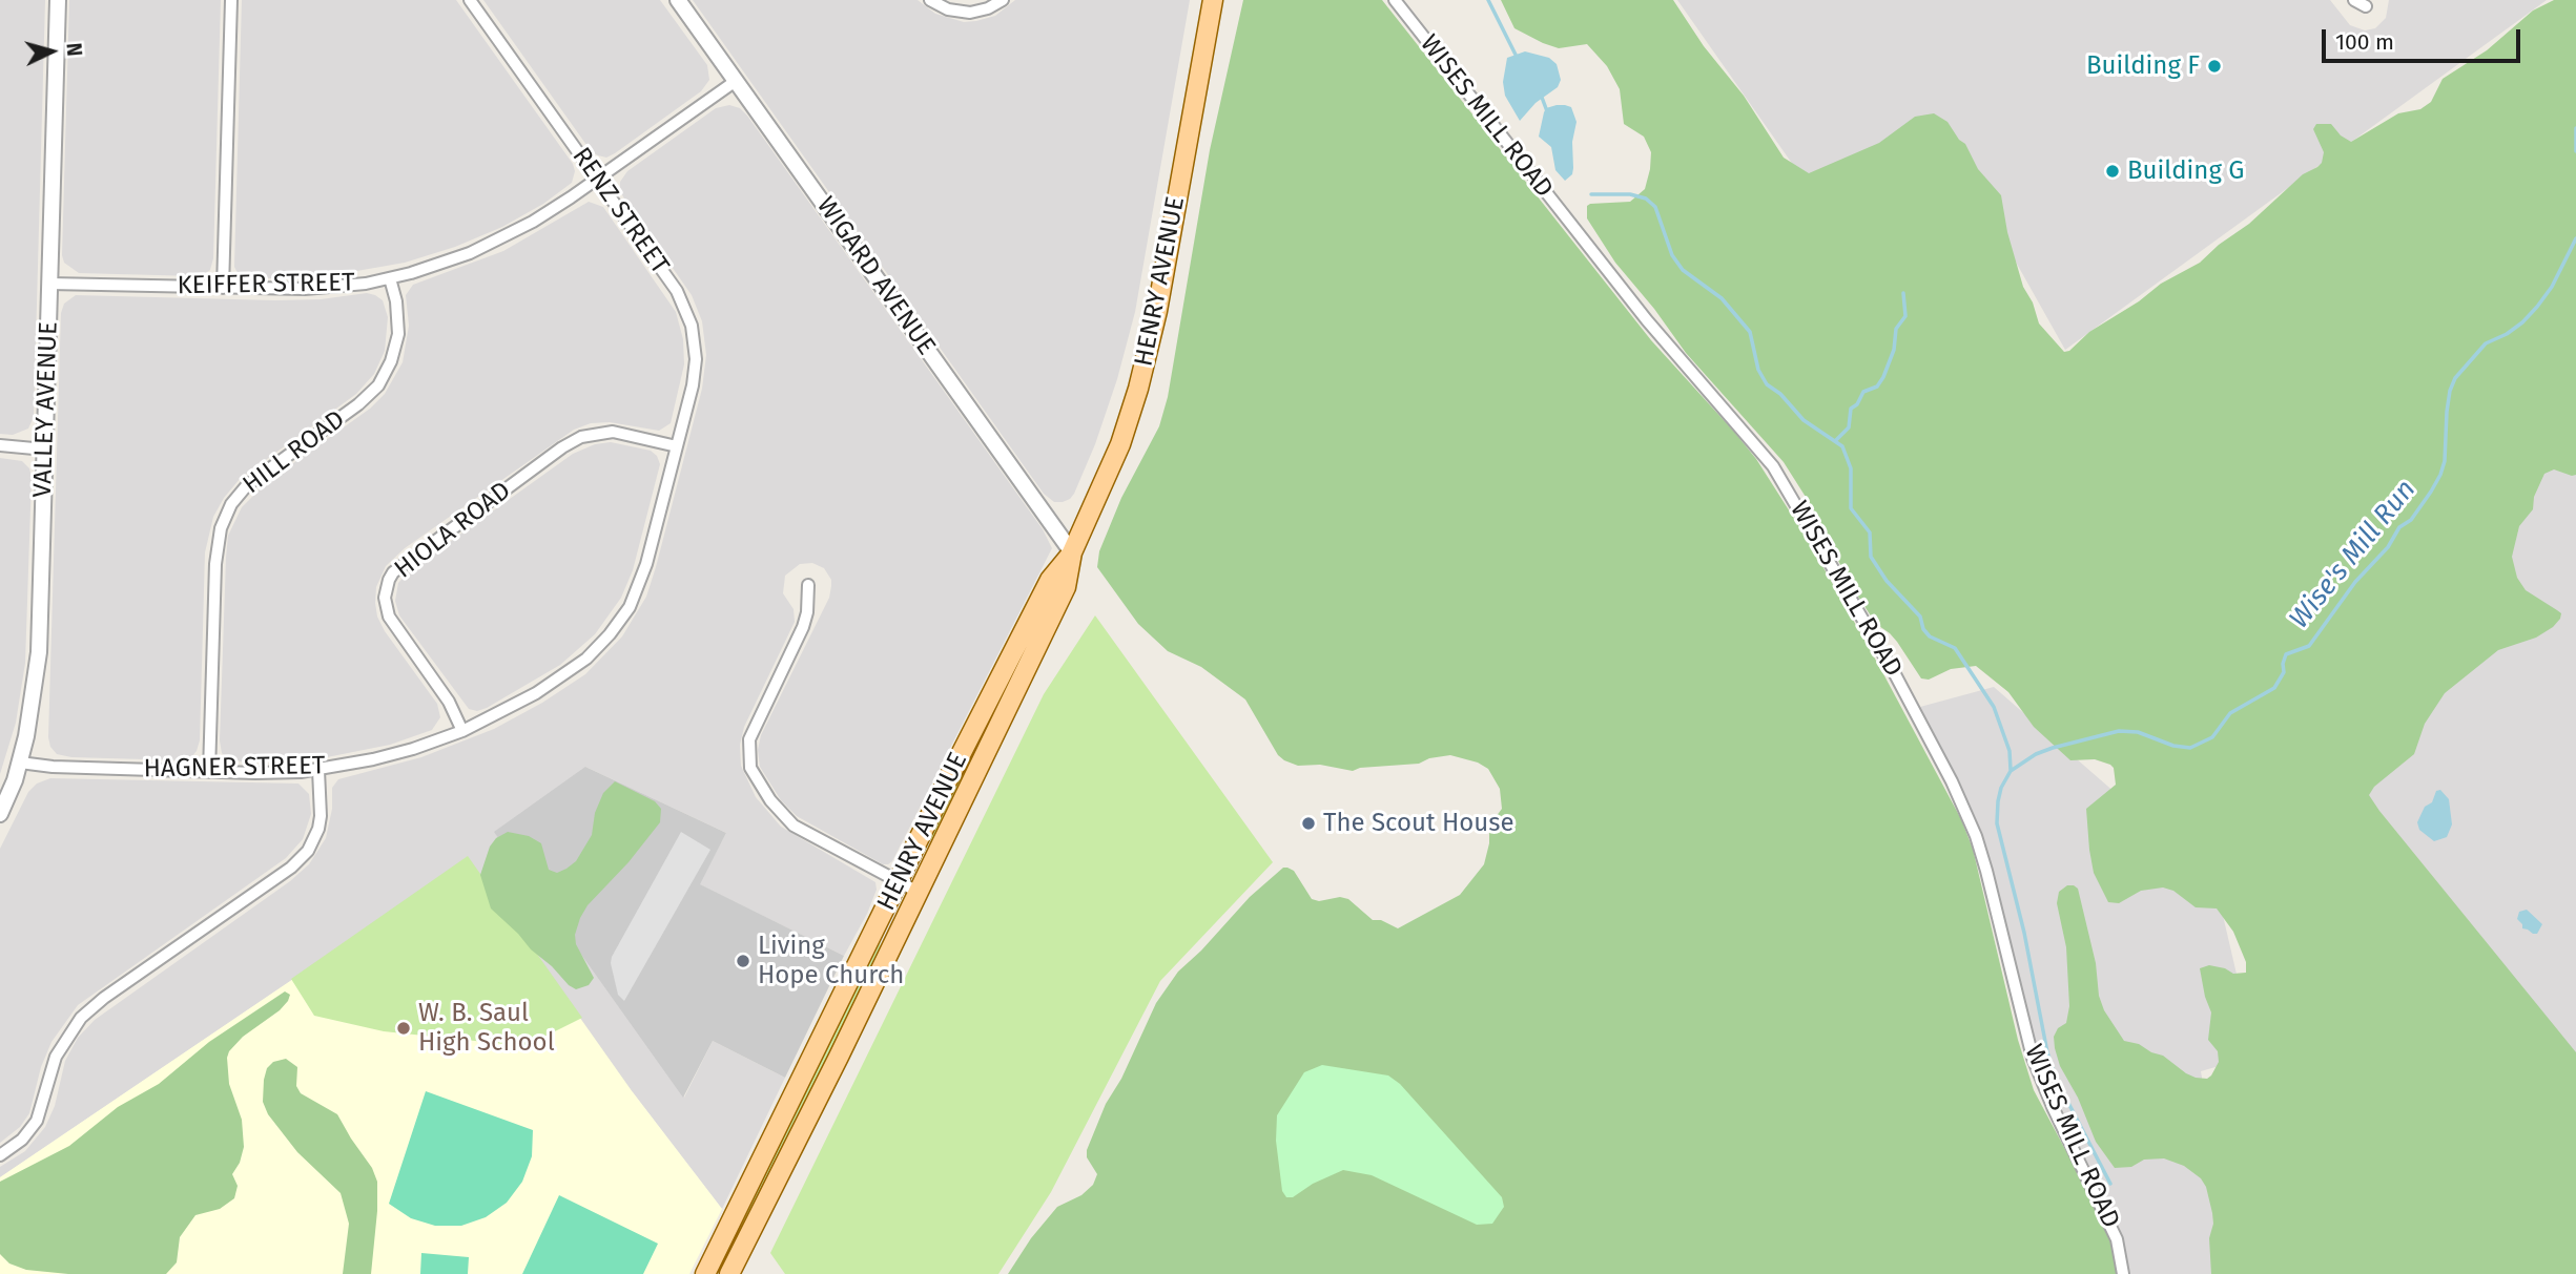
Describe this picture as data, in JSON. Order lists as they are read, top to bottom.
{
  "streets": {
    "main road": ["HENRY AVENUE"],
    "street": [
      "WISES MILL ROAD",
      "RENZ STREET",
      "WIGARD AVENUE",
      "KEIFFER STREET",
      "VALLEY AVENUE",
      "HILL ROAD",
      "HIOLA ROAD",
      "HAGNER STREET"
    ]
  },
  "crossings": [
    ["RENZ STREET", "KEIFFER STREET"],
    ["RENZ STREET", "HIOLA ROAD"],
    ["RENZ STREET", "HAGNER STREET"],
    ["WIGARD AVENUE", "HENRY AVENUE"],
    ["WIGARD AVENUE", "KEIFFER STREET"],
    ["KEIFFER STREET", "VALLEY AVENUE"],
    ["KEIFFER STREET", "HILL ROAD"],
    ["VALLEY AVENUE", "HAGNER STREET"],
    ["HILL ROAD", "HAGNER STREET"],
    ["HIOLA ROAD", "HAGNER STREET"]
  ],
  "water": ["Wise's Mill Run"],
  "places": [
    "Building F",
    "Building G",
    "The Scout House",
    "Living Hope Church",
    "W. B. Saul High School"
  ],
  "scale_bar": "100 m",
  "north": "right"
}
